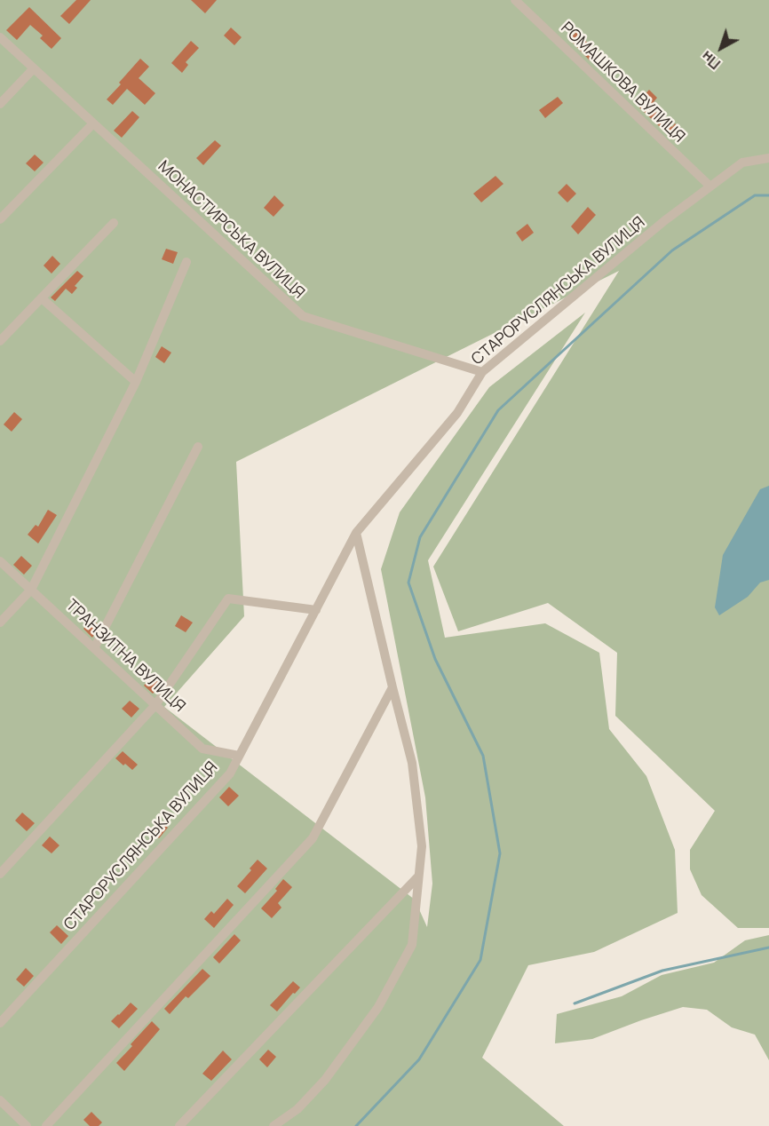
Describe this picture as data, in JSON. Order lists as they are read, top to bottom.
{
  "streets": {
    "street": [
      "РОМАШКОВА ВУЛИЦЯ",
      "МОНАСТИРСЬКА ВУЛИЦЯ",
      "СТАРОРУСЛЯНСЬКА ВУЛИЦЯ",
      "ТРАНЗИТНА ВУЛИЦЯ"
    ]
  },
  "crossings": [
    ["РОМАШКОВА ВУЛИЦЯ", "СТАРОРУСЛЯНСЬКА ВУЛИЦЯ"],
    ["МОНАСТИРСЬКА ВУЛИЦЯ", "СТАРОРУСЛЯНСЬКА ВУЛИЦЯ"],
    ["СТАРОРУСЛЯНСЬКА ВУЛИЦЯ", "ТРАНЗИТНА ВУЛИЦЯ"]
  ],
  "north": "bottom left"
}
